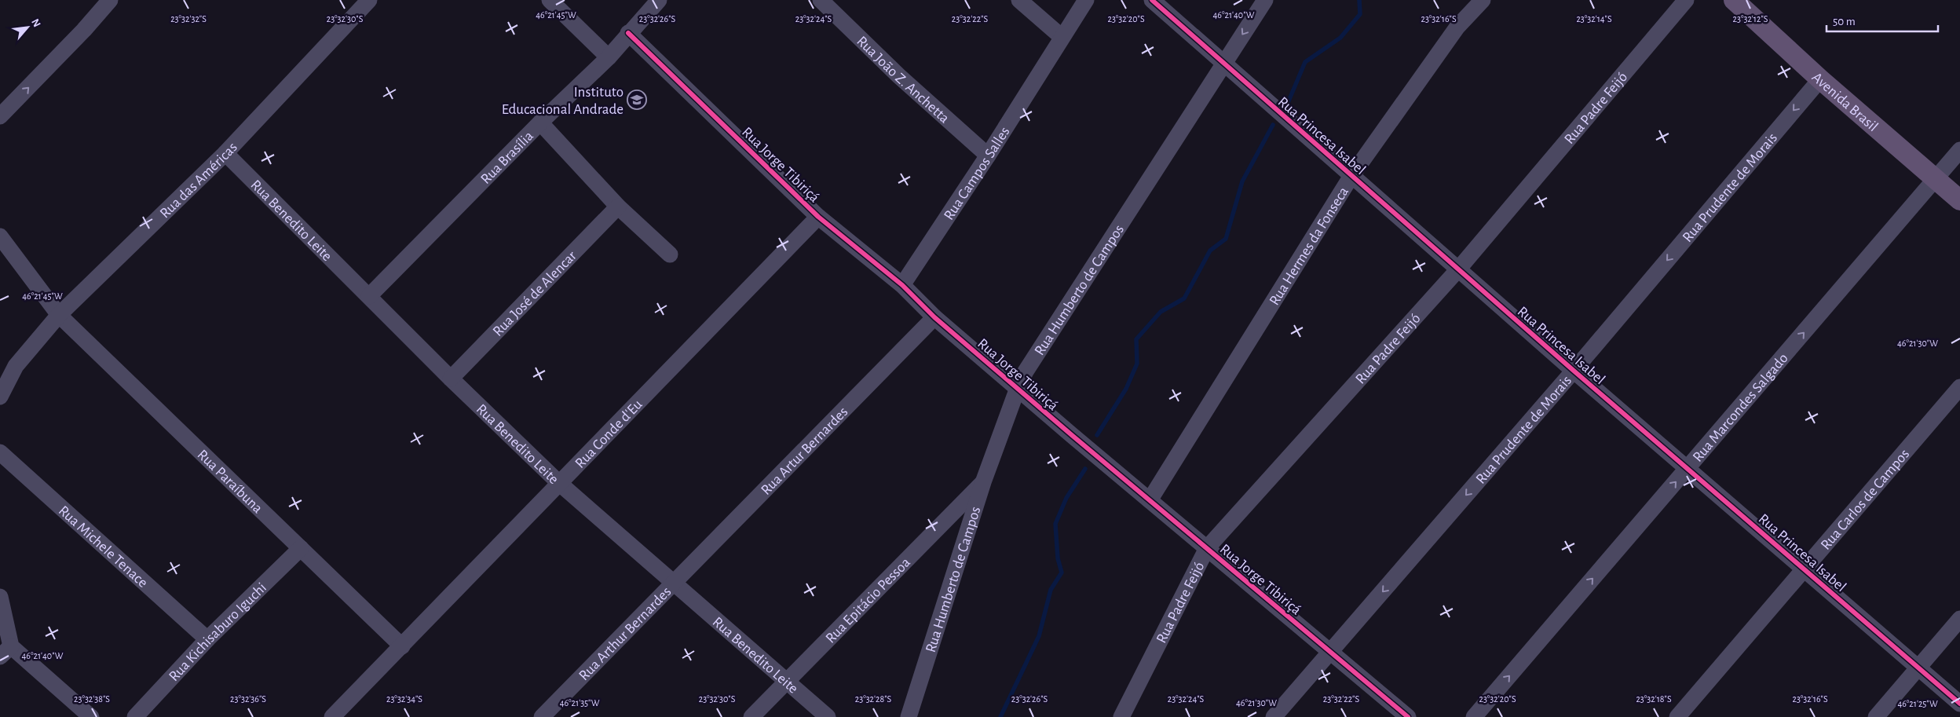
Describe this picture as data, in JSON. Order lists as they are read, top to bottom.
{
  "streets": {
    "main road": ["Avenida Brasil"],
    "street": [
      "Rua João Z. Anchetta",
      "Rua Padre Feijó",
      "Rua Princesa Isabel",
      "Rua Brasília",
      "Rua Jorge Tibiriçá",
      "Rua Campos Salles",
      "Rua das Américas",
      "Rua Prudente de Morais",
      "Rua Benedito Leite",
      "Rua Hermes da Fonseca",
      "Rua Humberto de Campos",
      "Rua José de Alencar",
      "Rua Marcondes Salgado",
      "Rua Conde d'Eu",
      "Rua Artur Bernardes",
      "Rua Paraíbuna",
      "Rua Carlos de Campos",
      "Rua Michele Tenace",
      "Rua Epitácio Pessoa",
      "Rua Kichisaburo Iguchi",
      "Rua Arthur Bernardes"
    ]
  },
  "crossings": [
    ["Rua João Z. Anchetta", "Rua Campos Salles"],
    ["Avenida Brasil", "Rua Prudente de Morais"],
    ["Avenida Brasil", "Rua Marcondes Salgado"],
    ["Rua Padre Feijó", "Rua Princesa Isabel"],
    ["Rua Padre Feijó", "Rua Jorge Tibiriçá"],
    ["Rua Princesa Isabel", "Rua Prudente de Morais"],
    ["Rua Princesa Isabel", "Rua Hermes da Fonseca"],
    ["Rua Princesa Isabel", "Rua Humberto de Campos"],
    ["Rua Princesa Isabel", "Rua Marcondes Salgado"],
    ["Rua Princesa Isabel", "Rua Carlos de Campos"],
    ["Rua Brasília", "Rua Jorge Tibiriçá"],
    ["Rua Brasília", "Rua Benedito Leite"],
    ["Rua Jorge Tibiriçá", "Rua Campos Salles"],
    ["Rua Jorge Tibiriçá", "Rua Prudente de Morais"],
    ["Rua Jorge Tibiriçá", "Rua Hermes da Fonseca"],
    ["Rua Jorge Tibiriçá", "Rua Humberto de Campos"],
    ["Rua Jorge Tibiriçá", "Rua Conde d'Eu"],
    ["Rua Jorge Tibiriçá", "Rua Artur Bernardes"],
    ["Rua das Américas", "Rua Benedito Leite"],
    ["Rua das Américas", "Rua Paraíbuna"],
    ["Rua Benedito Leite", "Rua José de Alencar"],
    ["Rua Benedito Leite", "Rua Conde d'Eu"],
    ["Rua Benedito Leite", "Rua Artur Bernardes"],
    ["Rua Benedito Leite", "Rua Epitácio Pessoa"],
    ["Rua Benedito Leite", "Rua Arthur Bernardes"],
    ["Rua Humberto de Campos", "Rua Epitácio Pessoa"],
    ["Rua Conde d'Eu", "Rua Paraíbuna"],
    ["Rua Artur Bernardes", "Rua Arthur Bernardes"],
    ["Rua Paraíbuna", "Rua Kichisaburo Iguchi"],
    ["Rua Michele Tenace", "Rua Kichisaburo Iguchi"]
  ],
  "one_way": ["Rua Prudente de Morais", "Rua Marcondes Salgado"],
  "places": {
    "school or university": ["Instituto Educacional Andrade"]
  },
  "scale_bar": "50 m",
  "north": "top right",
  "coordinates": [
    "46°21'45\"W",
    "46°21'40\"W",
    "23°32'32\"S",
    "23°32'30\"S",
    "23°32'26\"S",
    "23°32'24\"S",
    "23°32'22\"S",
    "23°32'20\"S",
    "23°32'16\"S",
    "23°32'14\"S",
    "23°32'12\"S",
    "46°21'30\"W",
    "23°32'38\"S",
    "23°32'36\"S",
    "23°32'34\"S",
    "23°32'28\"S",
    "23°32'18\"S",
    "46°21'35\"W",
    "46°21'25\"W"
  ]
}
